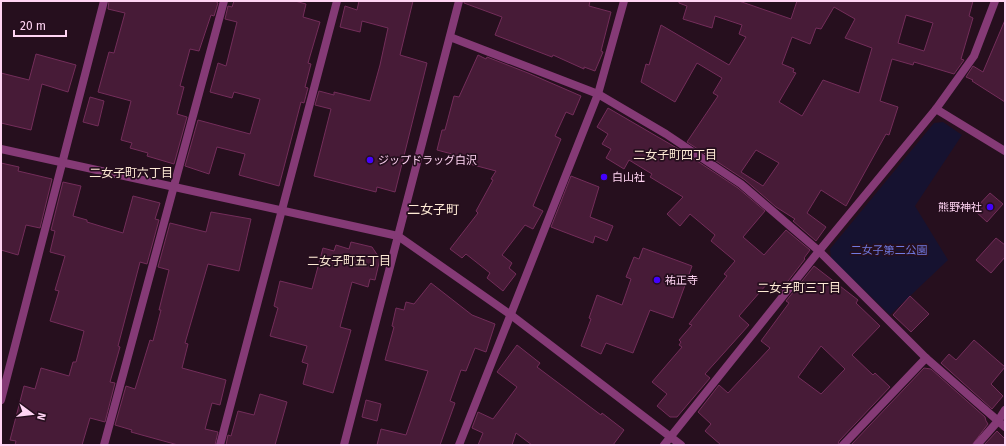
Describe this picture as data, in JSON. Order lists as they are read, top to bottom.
{
  "districts": [
    "二女子町四丁目",
    "二女子町六丁目",
    "二女子町",
    "二女子町五丁目",
    "二女子町三丁目"
  ],
  "parks": ["二女子第二公園"],
  "places": [
    "ジップドラッグ白沢",
    "白山社",
    "熊野神社",
    "祐正寺"
  ],
  "scale_bar": "20 m",
  "north": "right"
}
